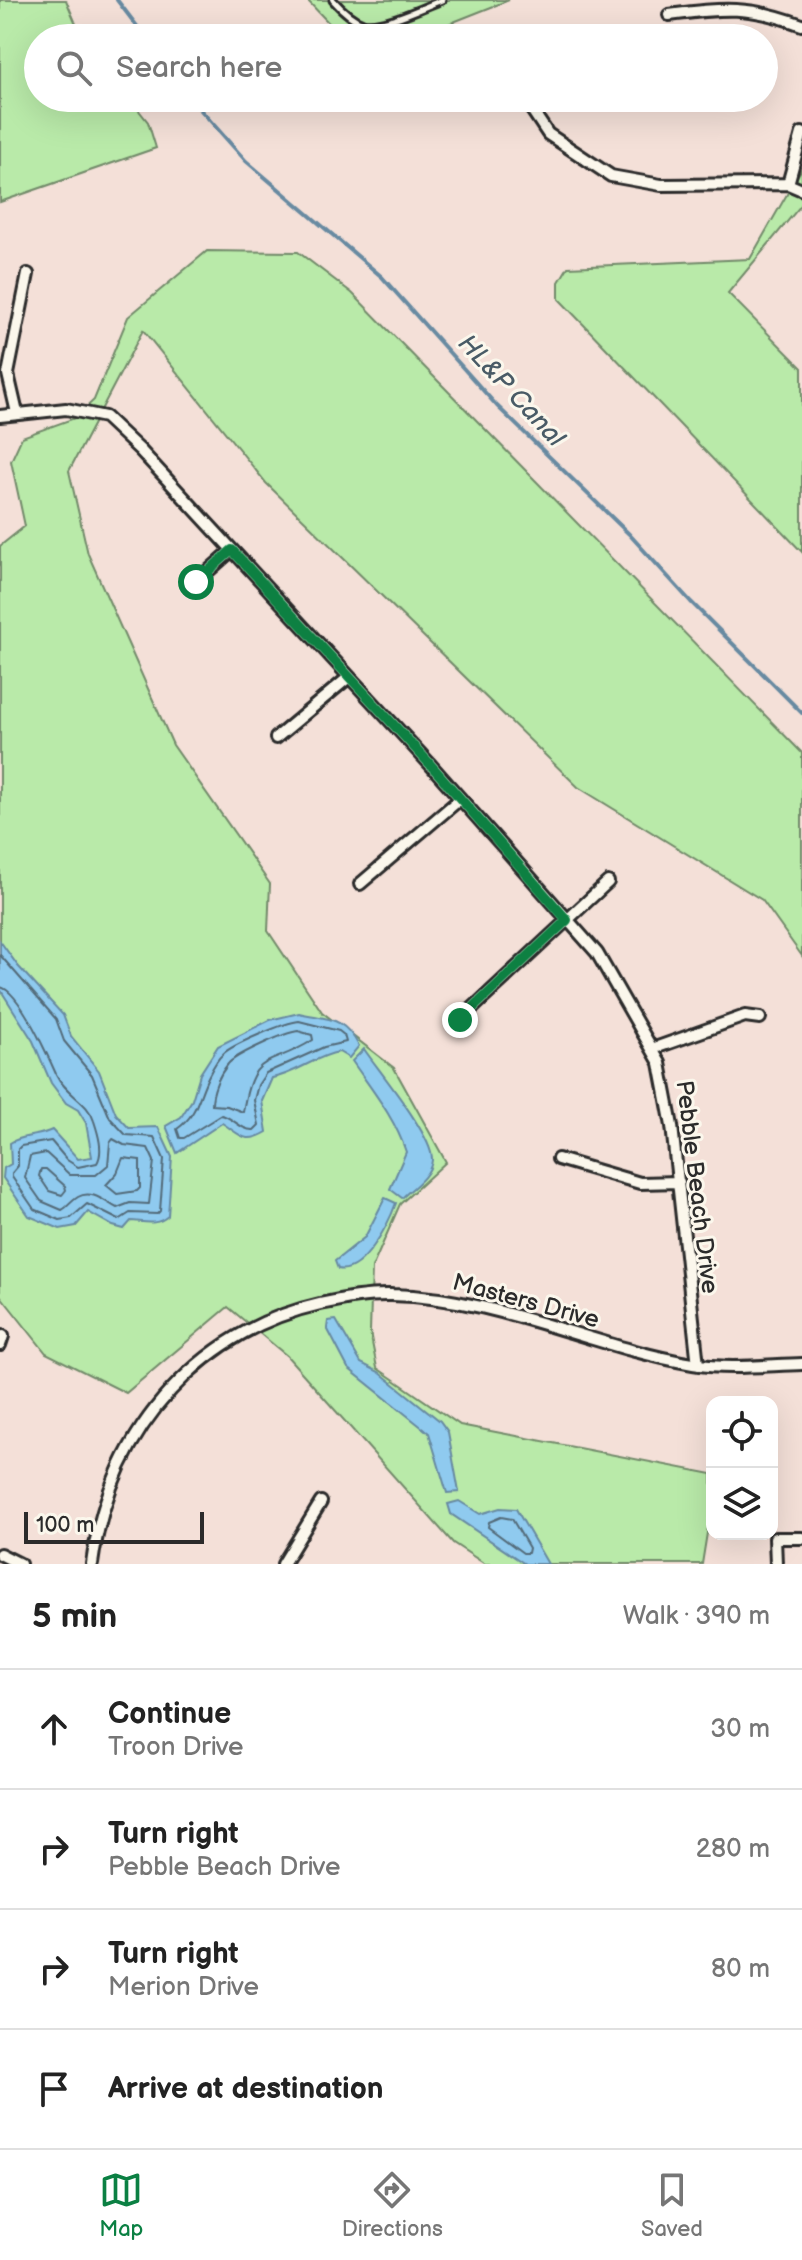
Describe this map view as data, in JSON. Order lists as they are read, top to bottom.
{
  "streets": {
    "street": ["Pebble Beach Drive", "Masters Drive"]
  },
  "crossings": [
    ["Pebble Beach Drive", "Masters Drive"]
  ],
  "water": ["HL&P Canal"],
  "scale_bar": "100 m",
  "page": {
    "search": "Search here",
    "scale": "100 m",
    "heading": ["5 min", "Walk · 390 m"],
    "list": [
      ["Continue", "Troon Drive", "30 m"],
      ["Turn right", "Pebble Beach Drive", "280 m"],
      ["Turn right", "Merion Drive", "80 m"],
      "Arrive at destination"
    ],
    "nav": ["Map", "Directions", "Saved"]
  }
}
